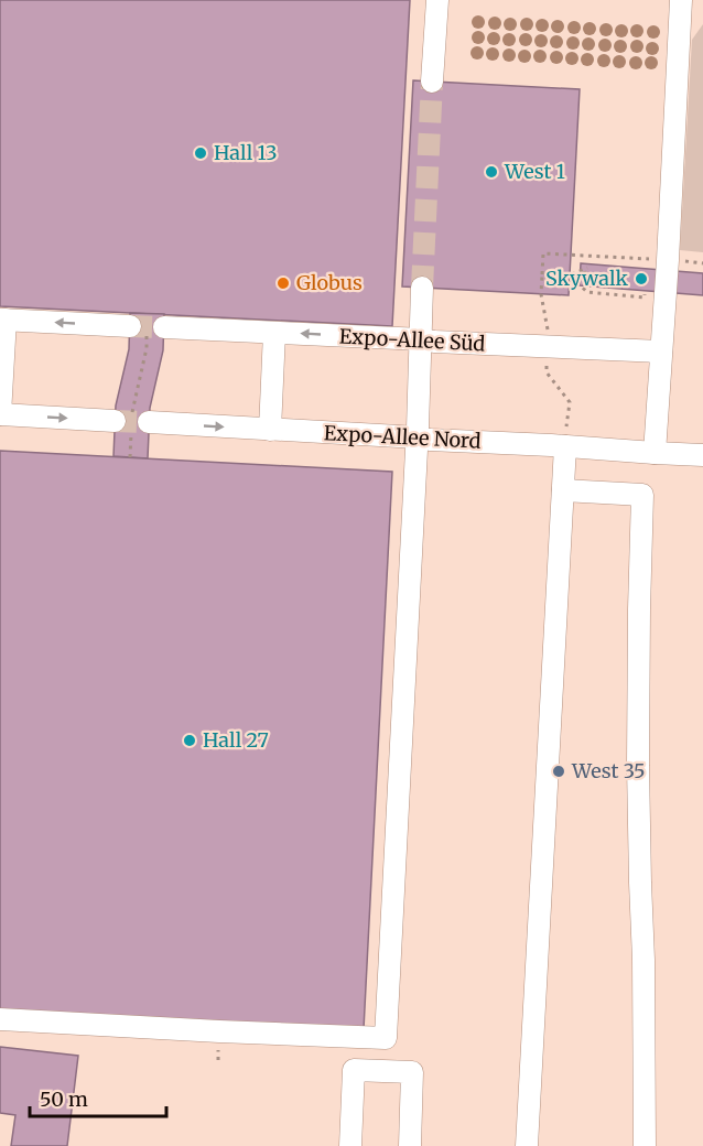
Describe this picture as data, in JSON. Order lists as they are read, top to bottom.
{
  "streets": {
    "lane": ["Expo-Allee Süd", "Expo-Allee Nord"]
  },
  "one_way": ["Expo-Allee Süd", "Expo-Allee Nord"],
  "places": [
    "Hall 13",
    "West 1",
    "Skywalk",
    "Globus",
    "Hall 27",
    "West 35"
  ],
  "scale_bar": "50 m"
}
